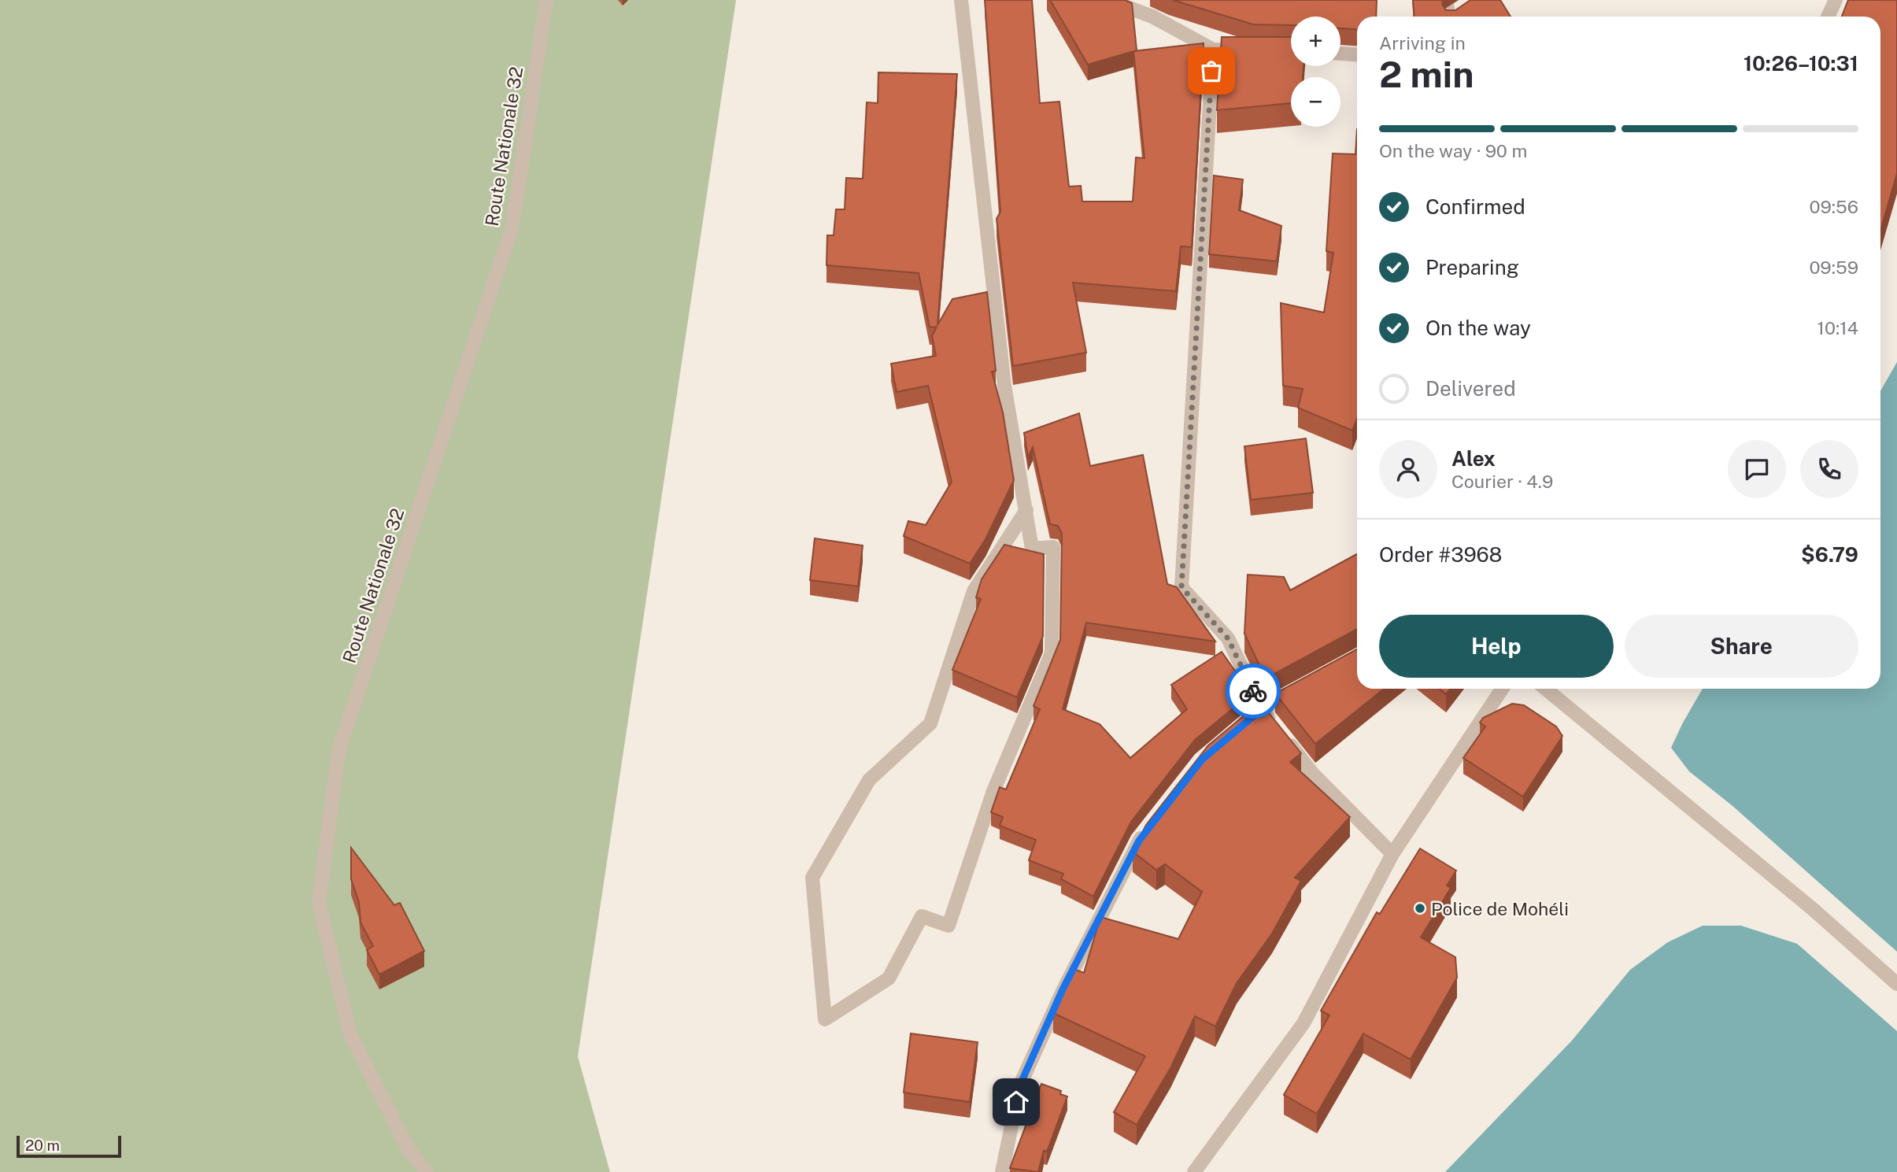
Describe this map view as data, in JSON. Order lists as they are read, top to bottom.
{
  "streets": {
    "street": ["Route Nationale 32"]
  },
  "places": ["Police de Mohéli"],
  "scale_bar": "20 m",
  "page": {
    "map_buttons": ["+", "−"],
    "heading": ["2 min", "Arriving in", "10:26–10:31"],
    "panel": [
      "Alex",
      "Courier · 4.9",
      "Order #3968",
      "$6.79"
    ],
    "bar": "On the way · 90 m",
    "list": [
      ["Confirmed", "09:56"],
      ["Preparing", "09:59"],
      ["On the way", "10:14"],
      "Delivered"
    ],
    "buttons": ["Help", "Share"],
    "scale": "20 m"
  }
}
